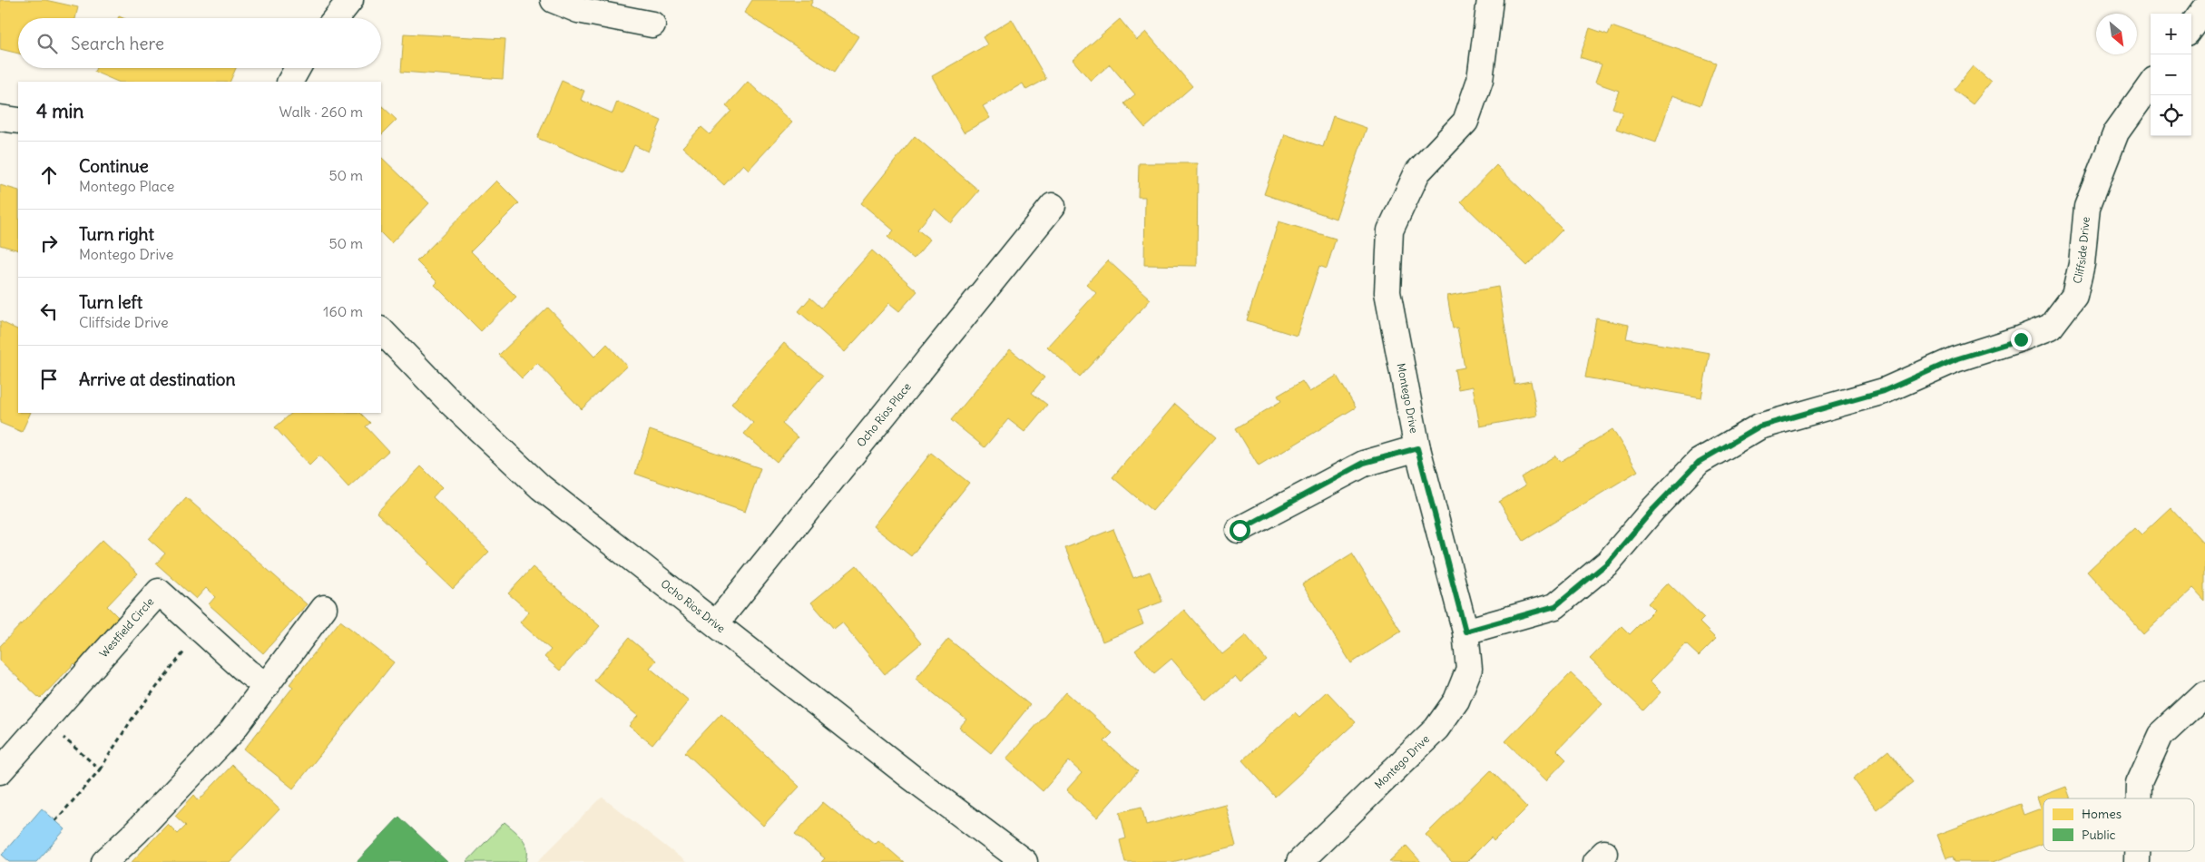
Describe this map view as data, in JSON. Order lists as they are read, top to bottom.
{
  "streets": {
    "street": [
      "Cliffside Drive",
      "Montego Drive",
      "Ocho Rios Place",
      "Ocho Rios Drive",
      "Westfield Circle"
    ]
  },
  "crossings": [
    ["Cliffside Drive", "Montego Drive"],
    ["Ocho Rios Place", "Ocho Rios Drive"]
  ],
  "legend": ["Homes", "Public"],
  "north": "bottom right",
  "page": {
    "map_buttons": ["+", "−"],
    "search": "Search here",
    "heading": ["4 min", "Walk · 260 m"],
    "list": [
      ["Continue", "Montego Place", "50 m"],
      ["Turn right", "Montego Drive", "50 m"],
      ["Turn left", "Cliffside Drive", "160 m"],
      "Arrive at destination"
    ]
  }
}
